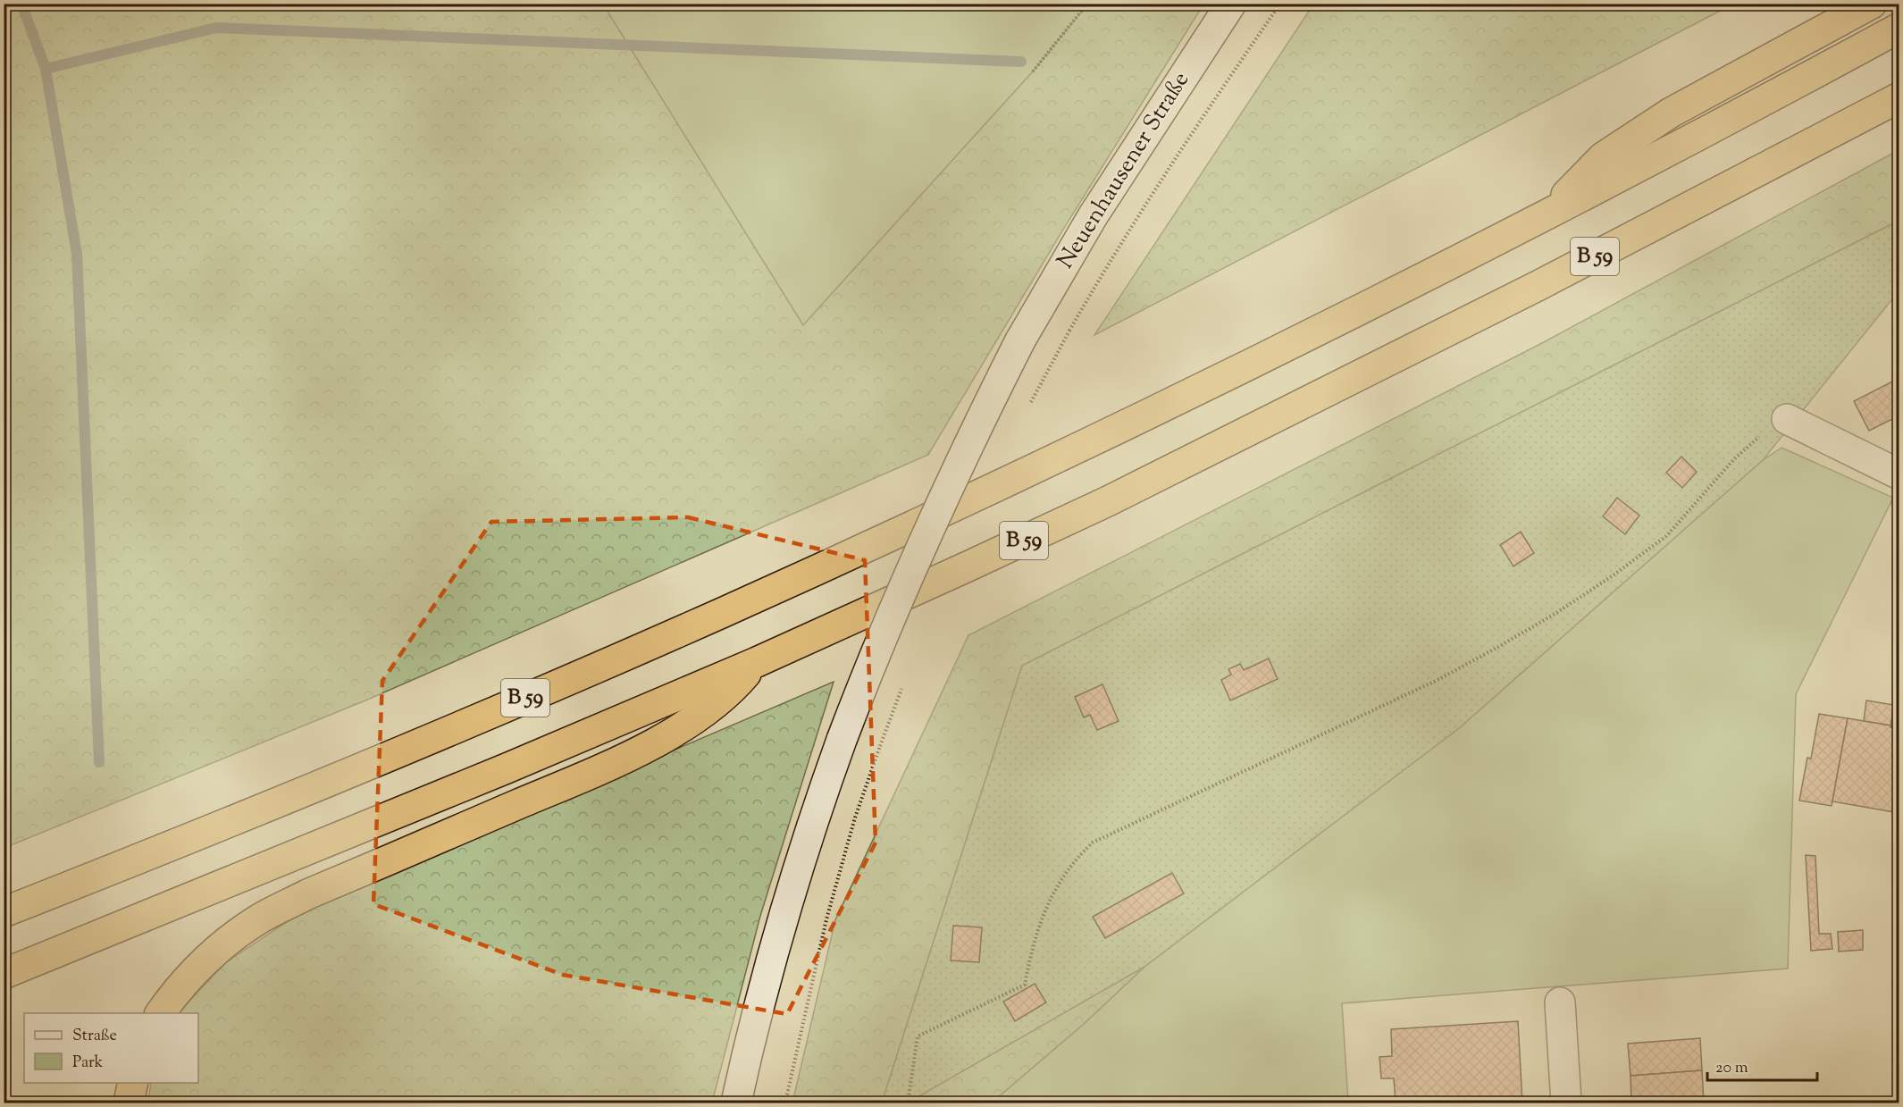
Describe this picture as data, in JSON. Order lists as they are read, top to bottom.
{
  "streets": {
    "highway": ["B 59"],
    "main road": ["Neuenhausener Straße"]
  },
  "legend": ["Straße", "Park"],
  "scale_bar": "20 m"
}
